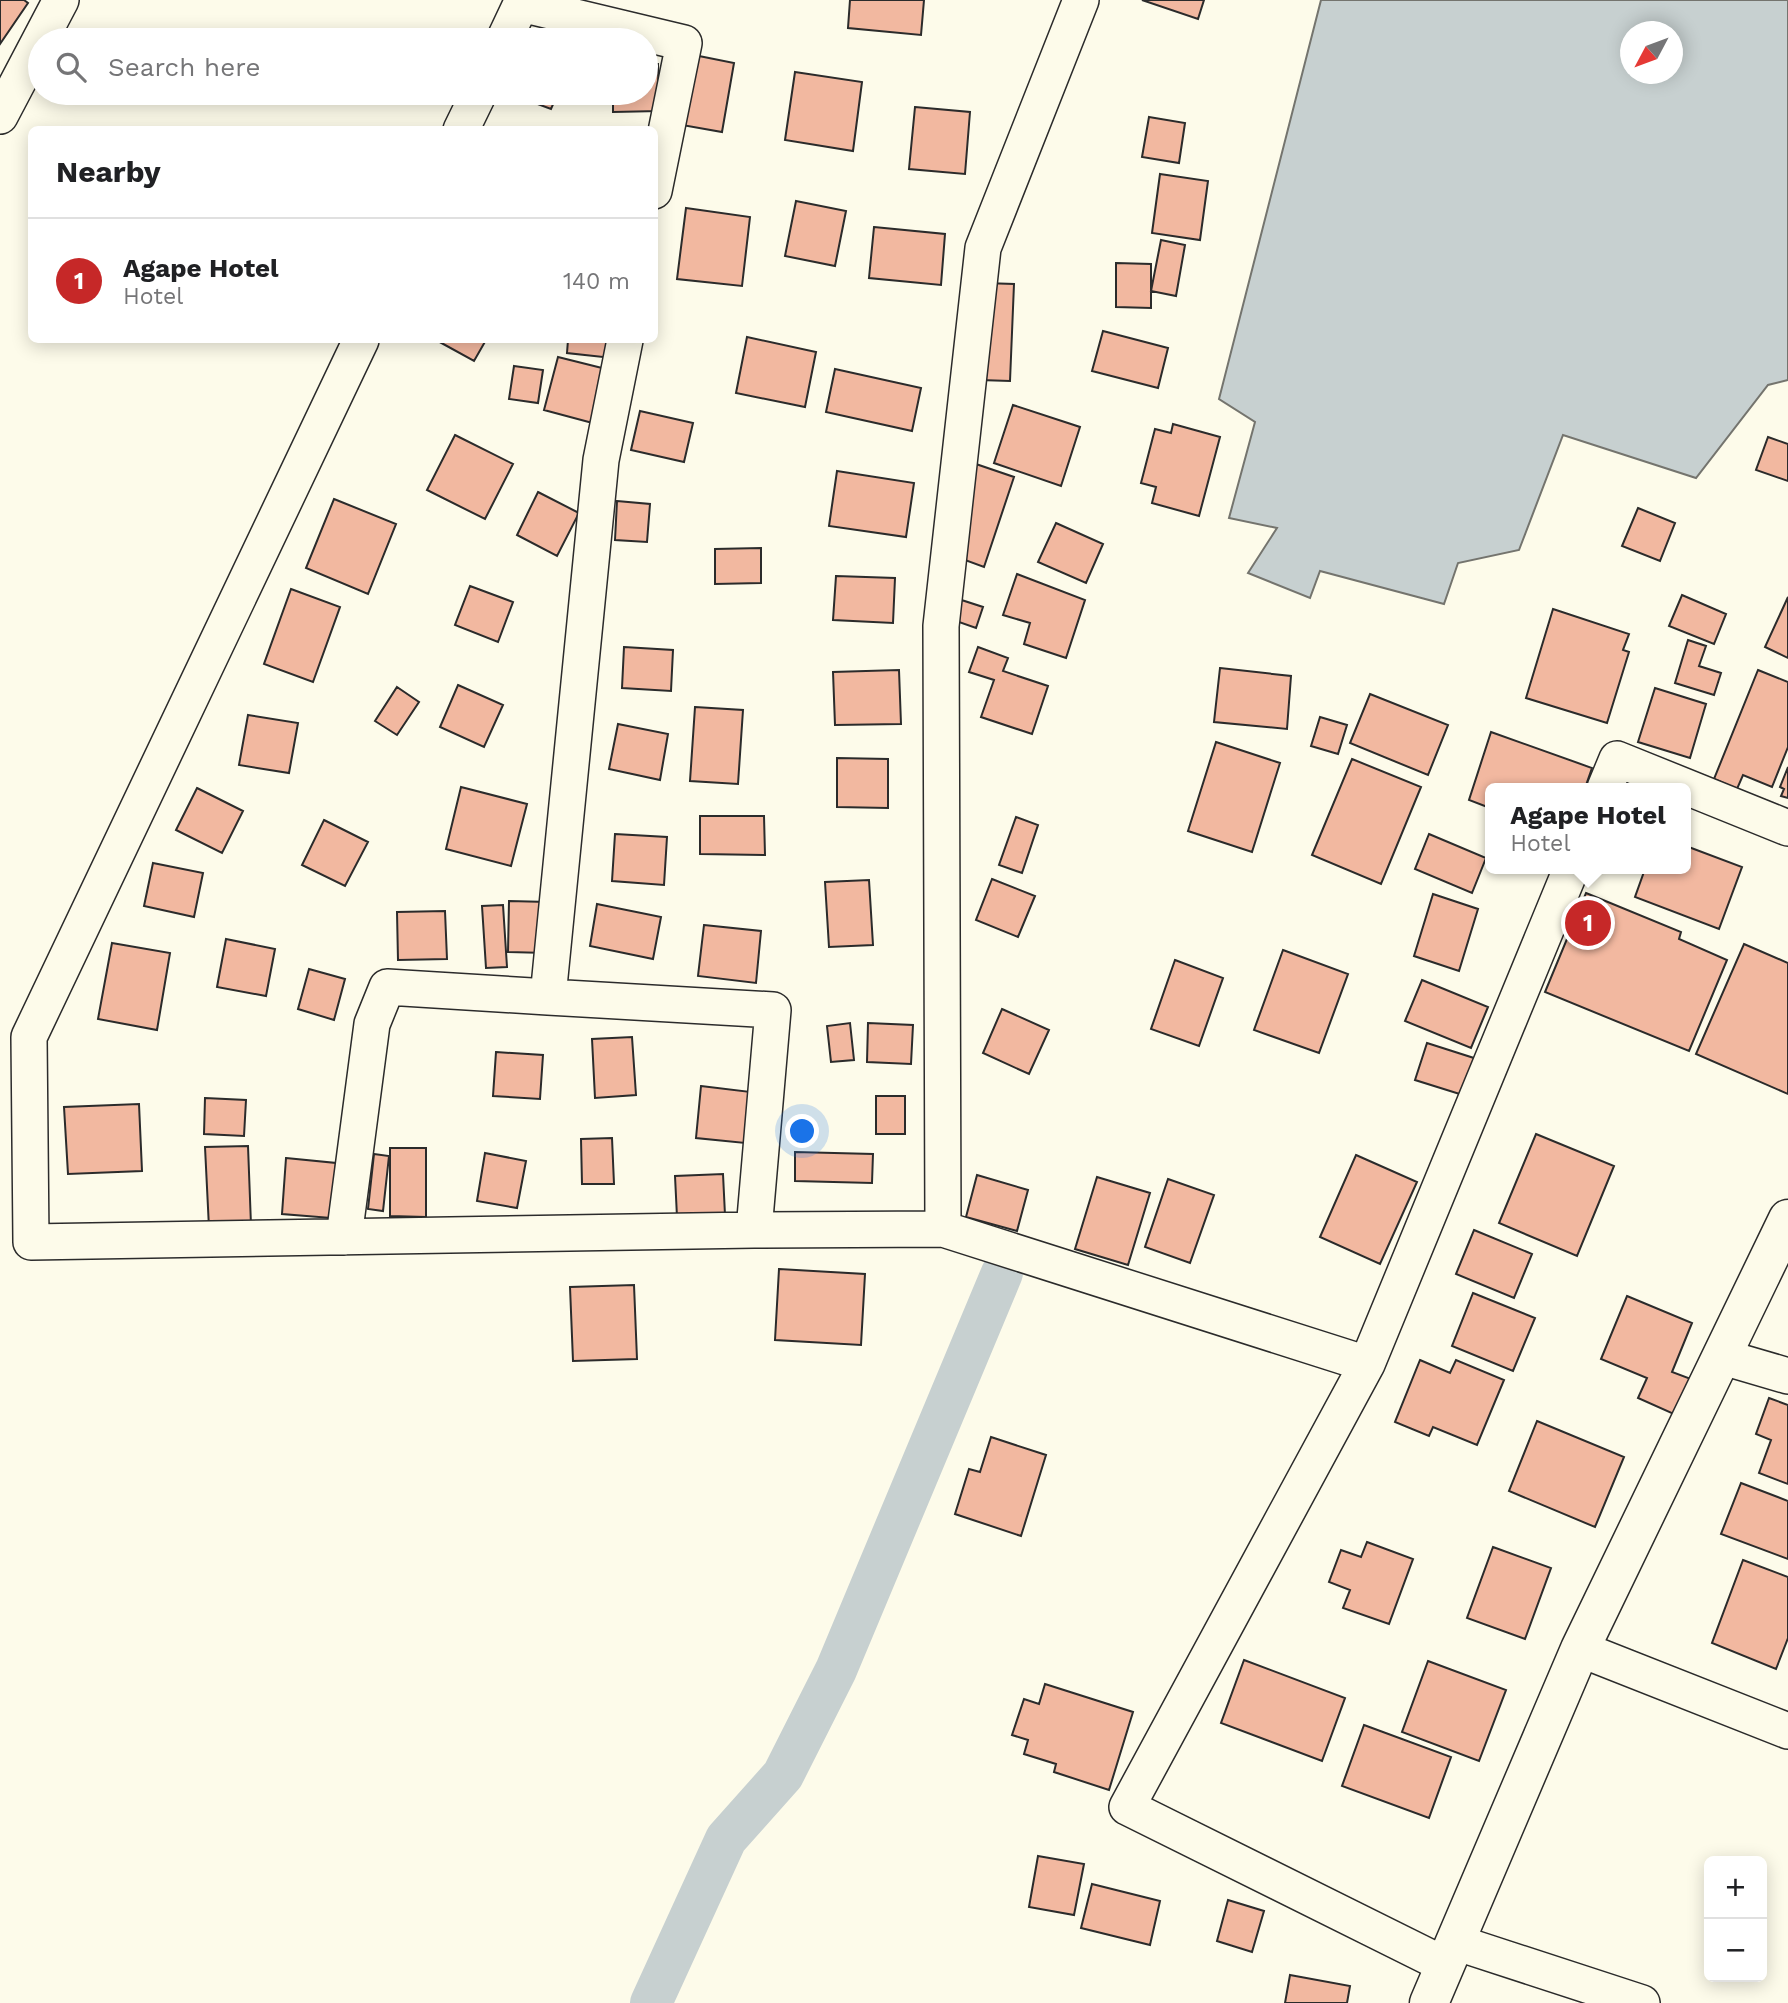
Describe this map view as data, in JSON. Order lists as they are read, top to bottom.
{
  "north": "bottom left",
  "page": {
    "search": "Search here",
    "heading": "Nearby",
    "list": [
      {
        "mark": "1",
        "name": "Agape Hotel",
        "note": "Hotel",
        "value": "140 m"
      }
    ],
    "popup": ["Agape Hotel", "Hotel"],
    "pins": "1",
    "map_buttons": ["+", "−"]
  }
}
